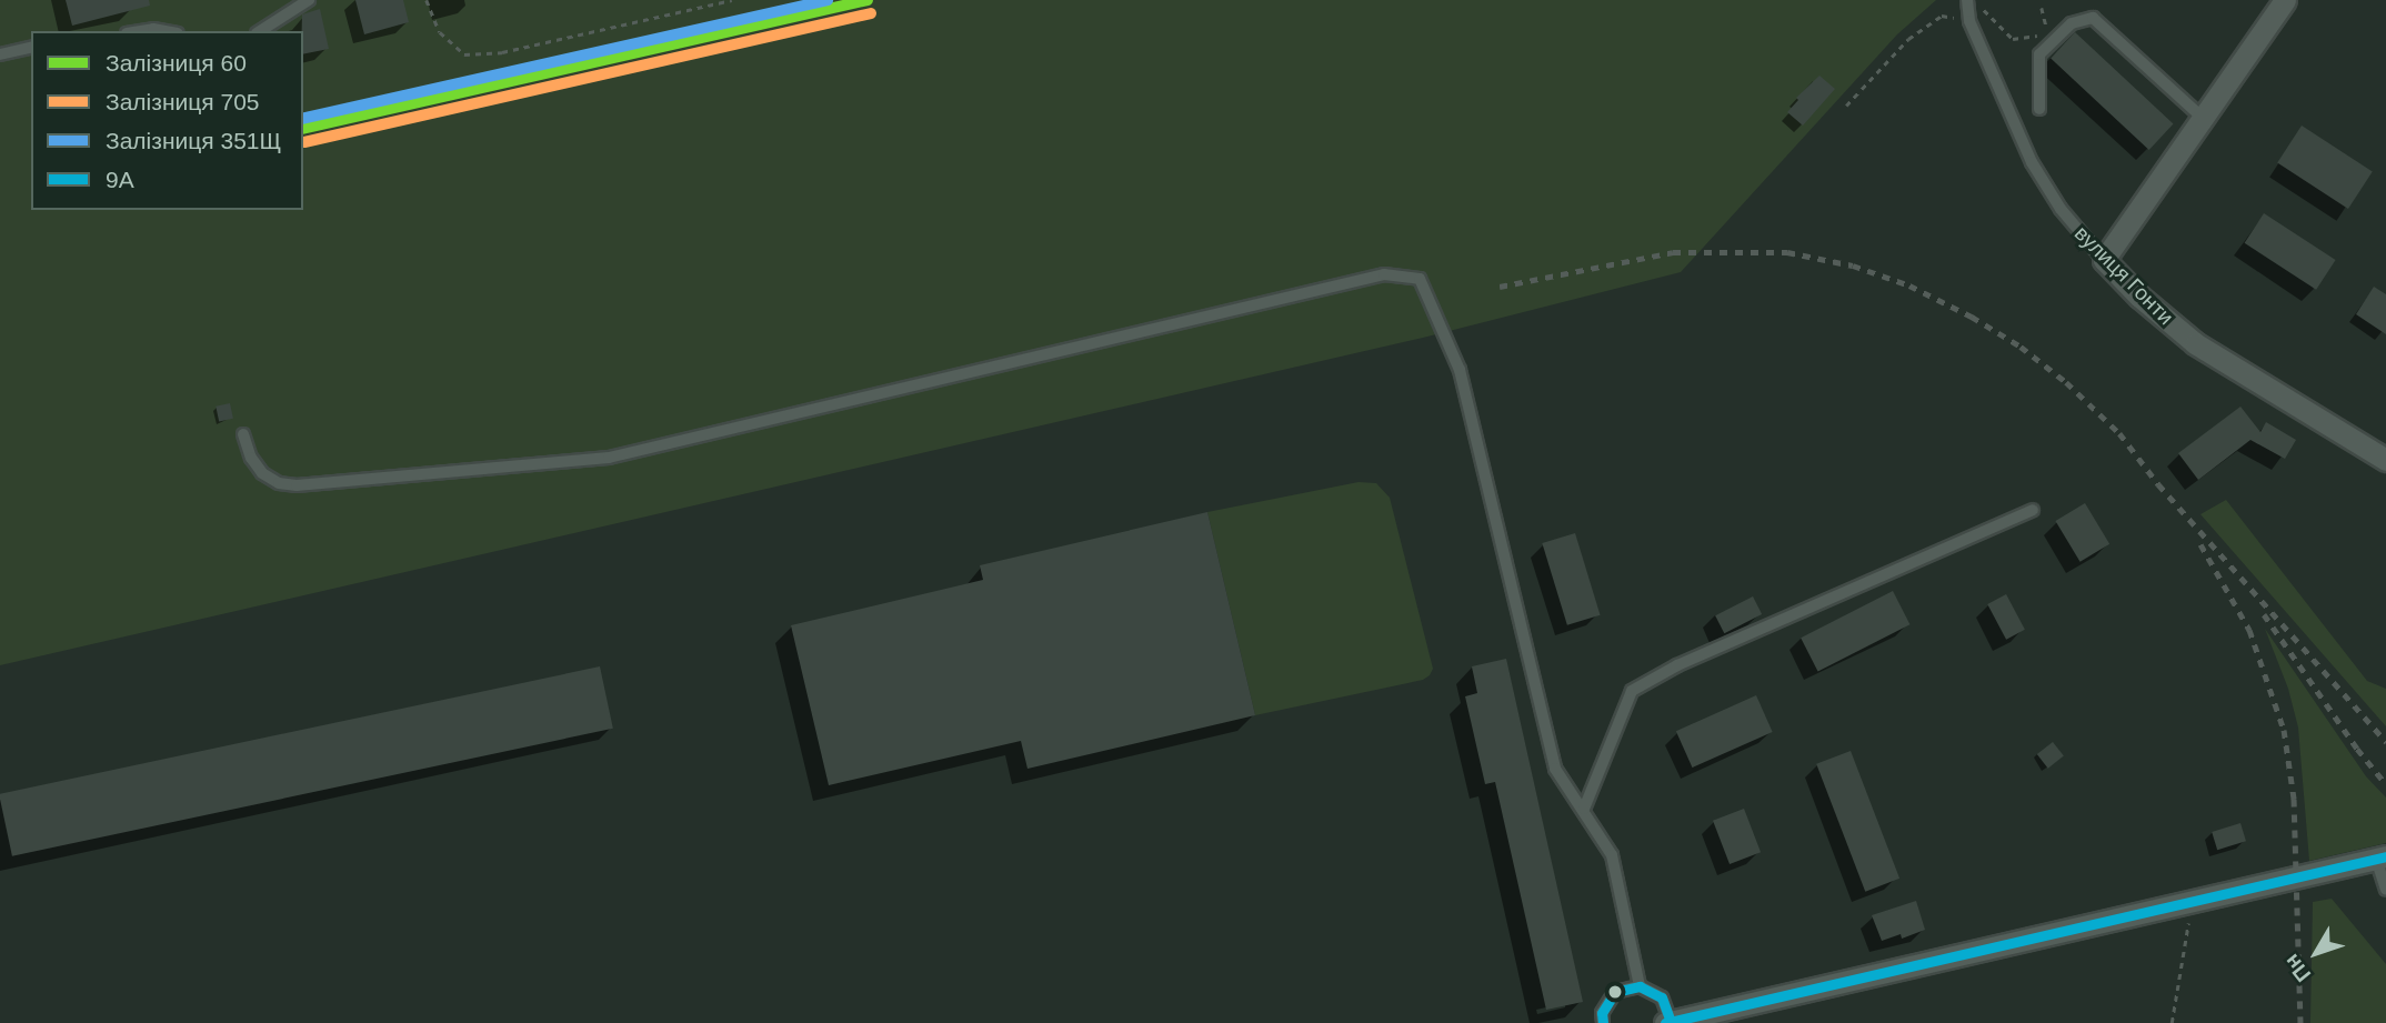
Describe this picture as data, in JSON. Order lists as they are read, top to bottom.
{
  "streets": {
    "street": ["вулиця Гонти"]
  },
  "lines": [
    "rail line 60",
    "rail line 351Щ",
    "rail line 705",
    "transit line 9А"
  ],
  "legend": [
    "Залізниця 60",
    "Залізниця 705",
    "Залізниця 351Щ",
    "9А"
  ],
  "north": "bottom left"
}
